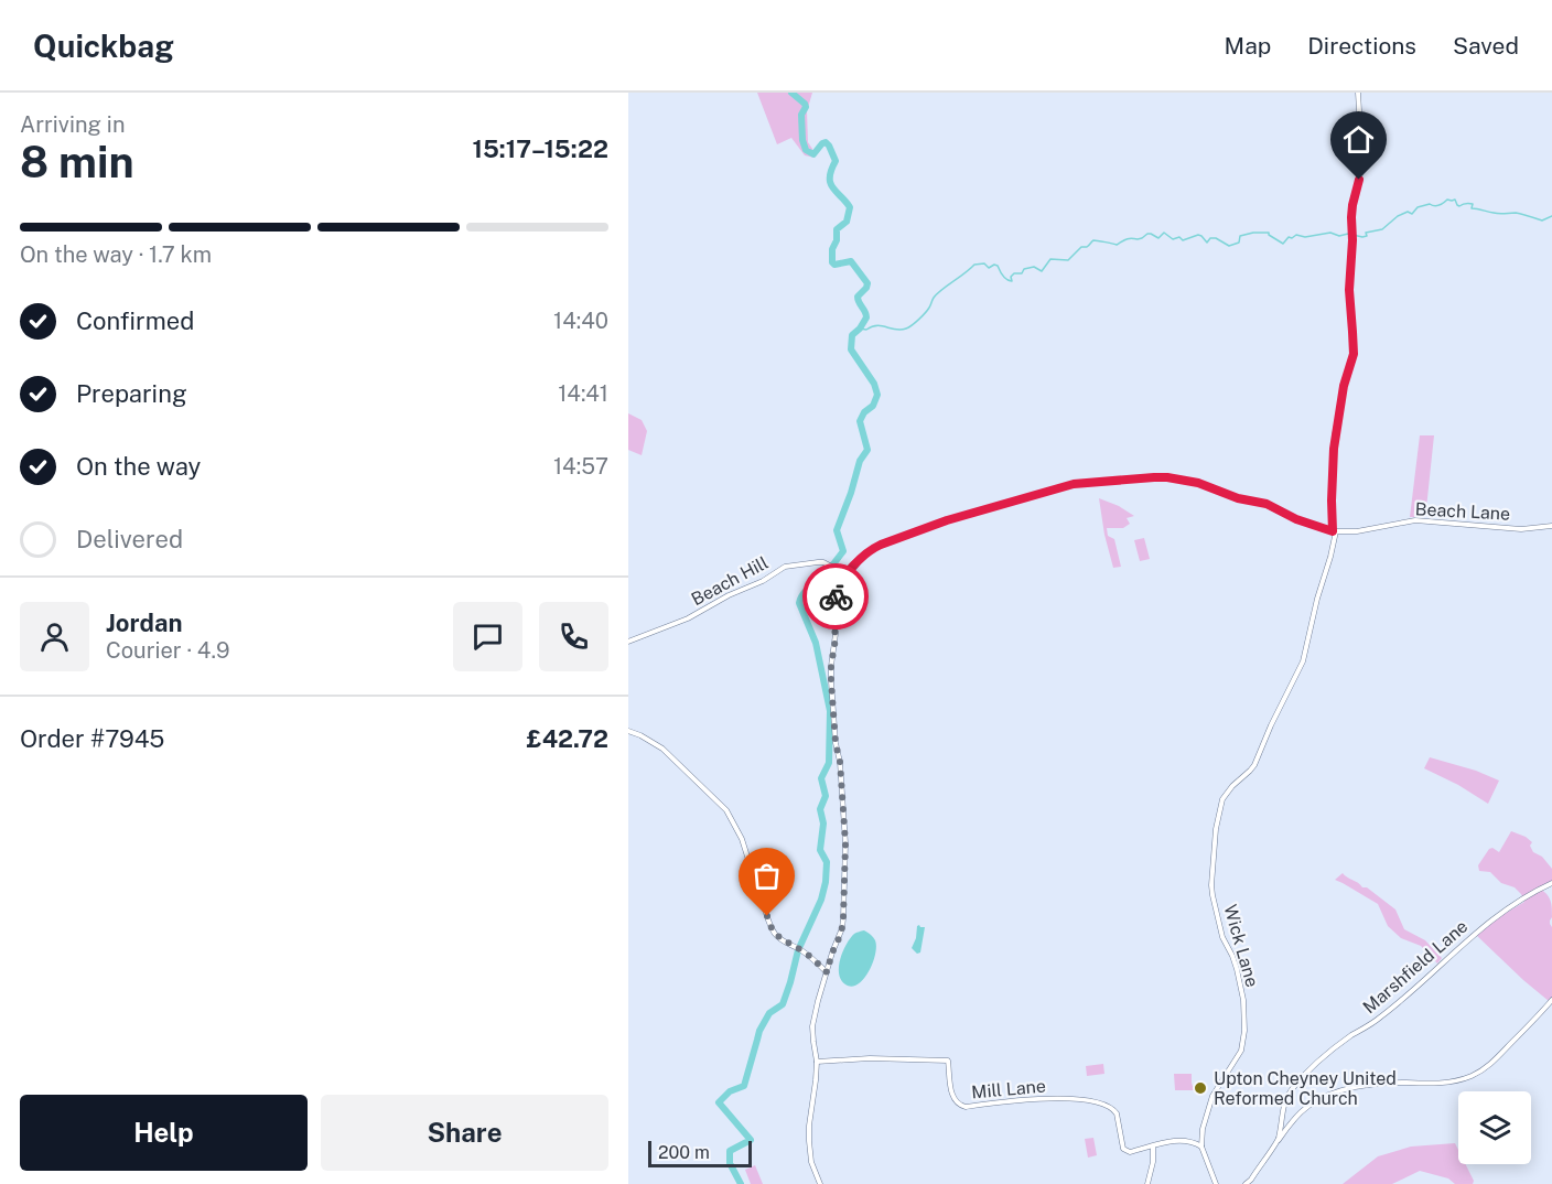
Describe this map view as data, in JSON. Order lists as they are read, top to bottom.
{
  "streets": {
    "street": [
      "Beach Lane",
      "Beach Hill",
      "Wick Lane",
      "Marshfield Lane",
      "Mill Lane"
    ]
  },
  "crossings": [
    ["Beach Lane", "Wick Lane"],
    ["Wick Lane", "Mill Lane"]
  ],
  "places": ["Upton Cheyney United Reformed Church"],
  "scale_bar": "200 m",
  "page": {
    "header": "Quickbag",
    "nav": ["Map", "Directions", "Saved"],
    "heading": ["8 min", "Arriving in", "15:17–15:22"],
    "panel": [
      "Jordan",
      "Courier · 4.9",
      "Order #7945",
      "£42.72"
    ],
    "bar": "On the way · 1.7 km",
    "list": [
      ["Confirmed", "14:40"],
      ["Preparing", "14:41"],
      ["On the way", "14:57"],
      "Delivered"
    ],
    "buttons": ["Help", "Share"],
    "scale": "200 m"
  }
}
